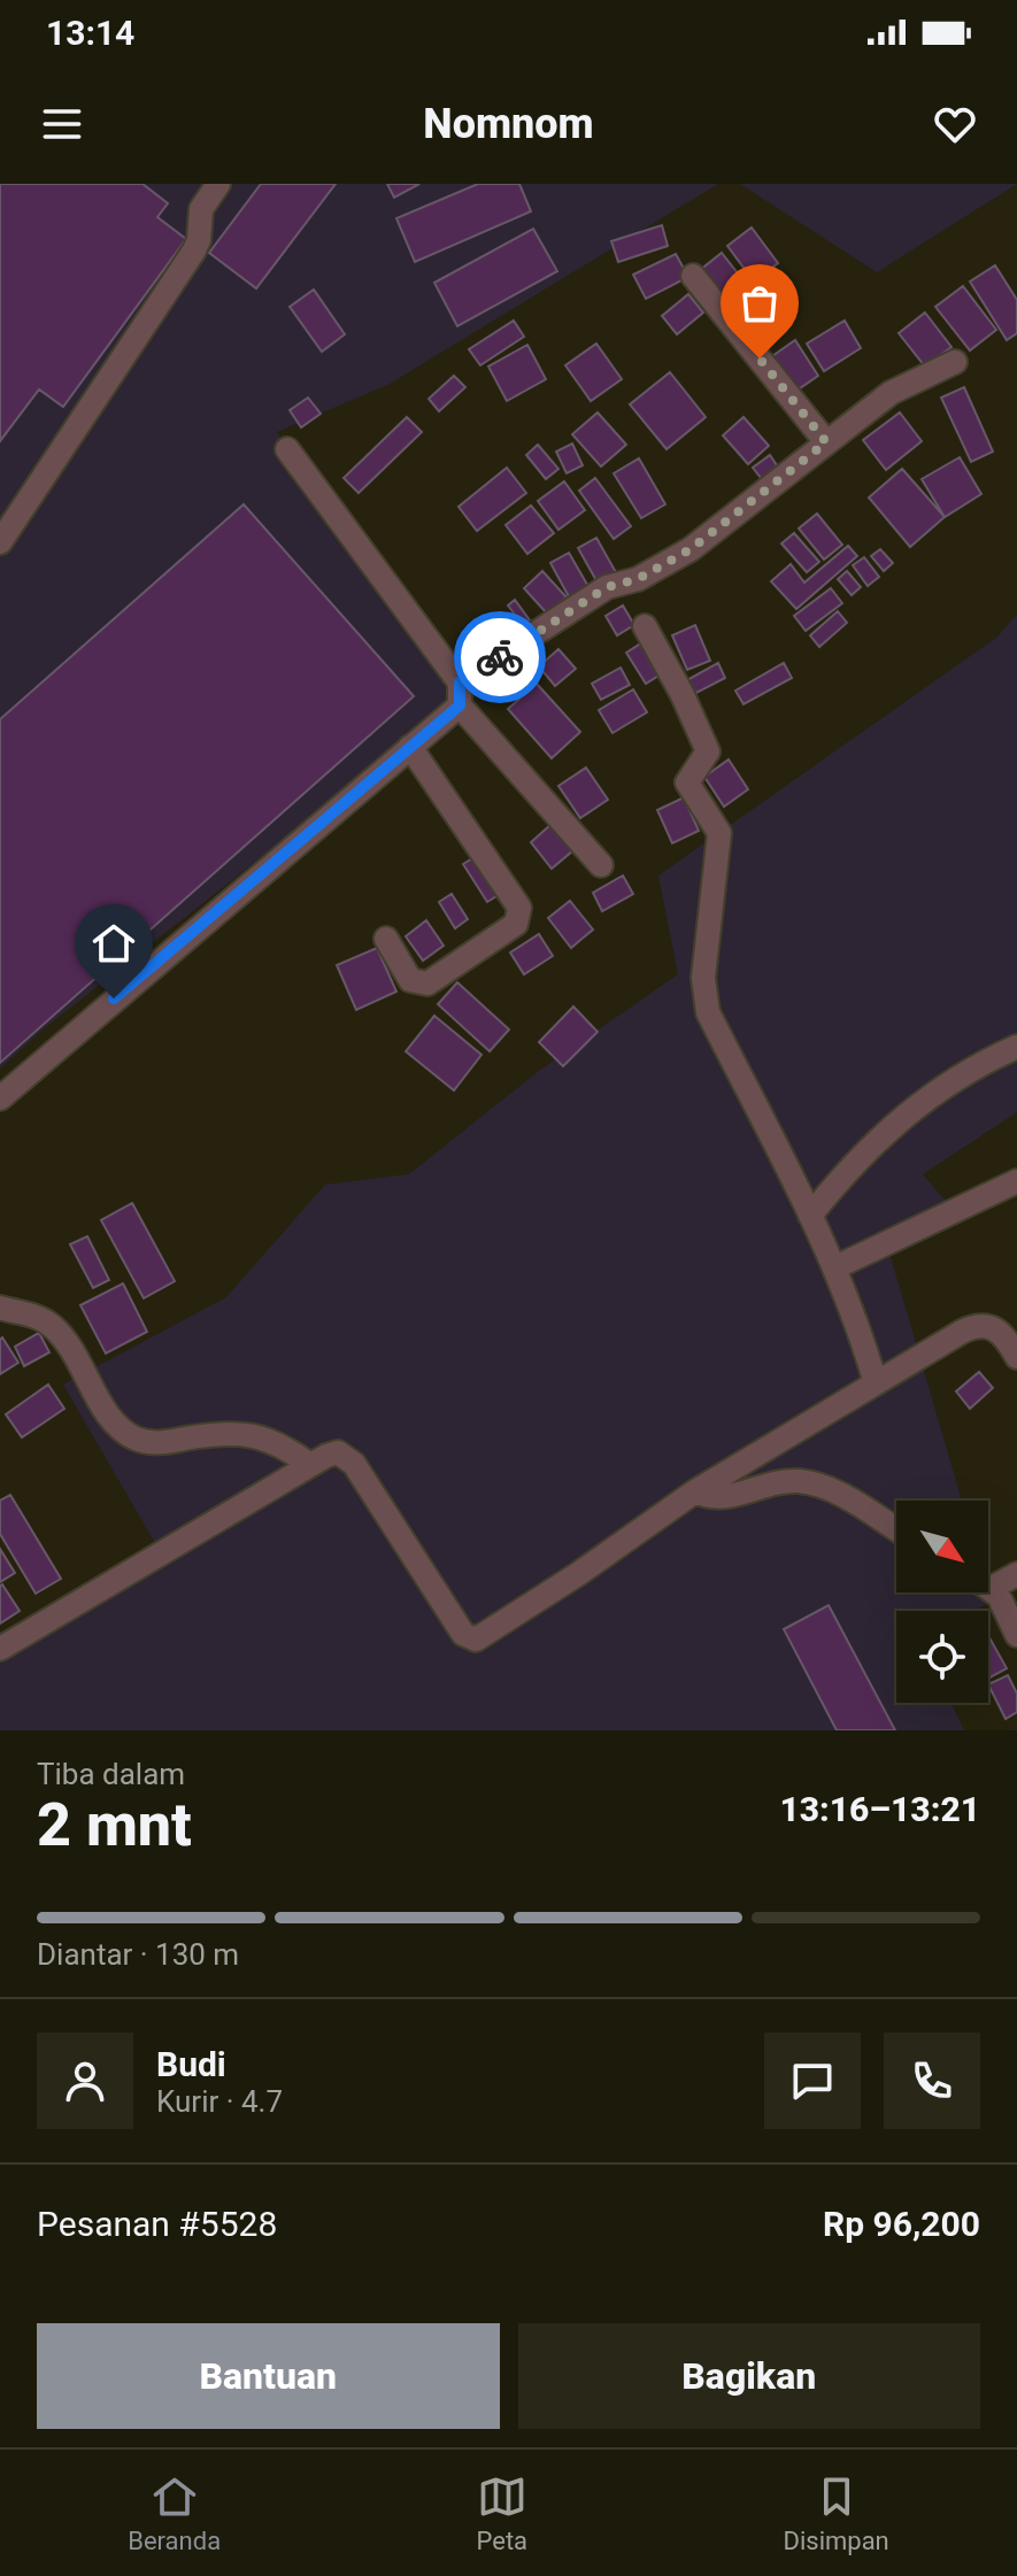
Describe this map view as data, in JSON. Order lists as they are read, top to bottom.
{
  "north": "bottom right",
  "page": {
    "status": "13:14",
    "header": "Nomnom",
    "heading": ["2 mnt", "Tiba dalam", "13:16–13:21"],
    "panel": [
      "Budi",
      "Kurir · 4.7",
      "Pesanan #5528",
      "Rp 96,200"
    ],
    "bar": "Diantar · 130 m",
    "buttons": ["Bantuan", "Bagikan"],
    "tabs": ["Beranda", "Peta", "Disimpan"]
  }
}
